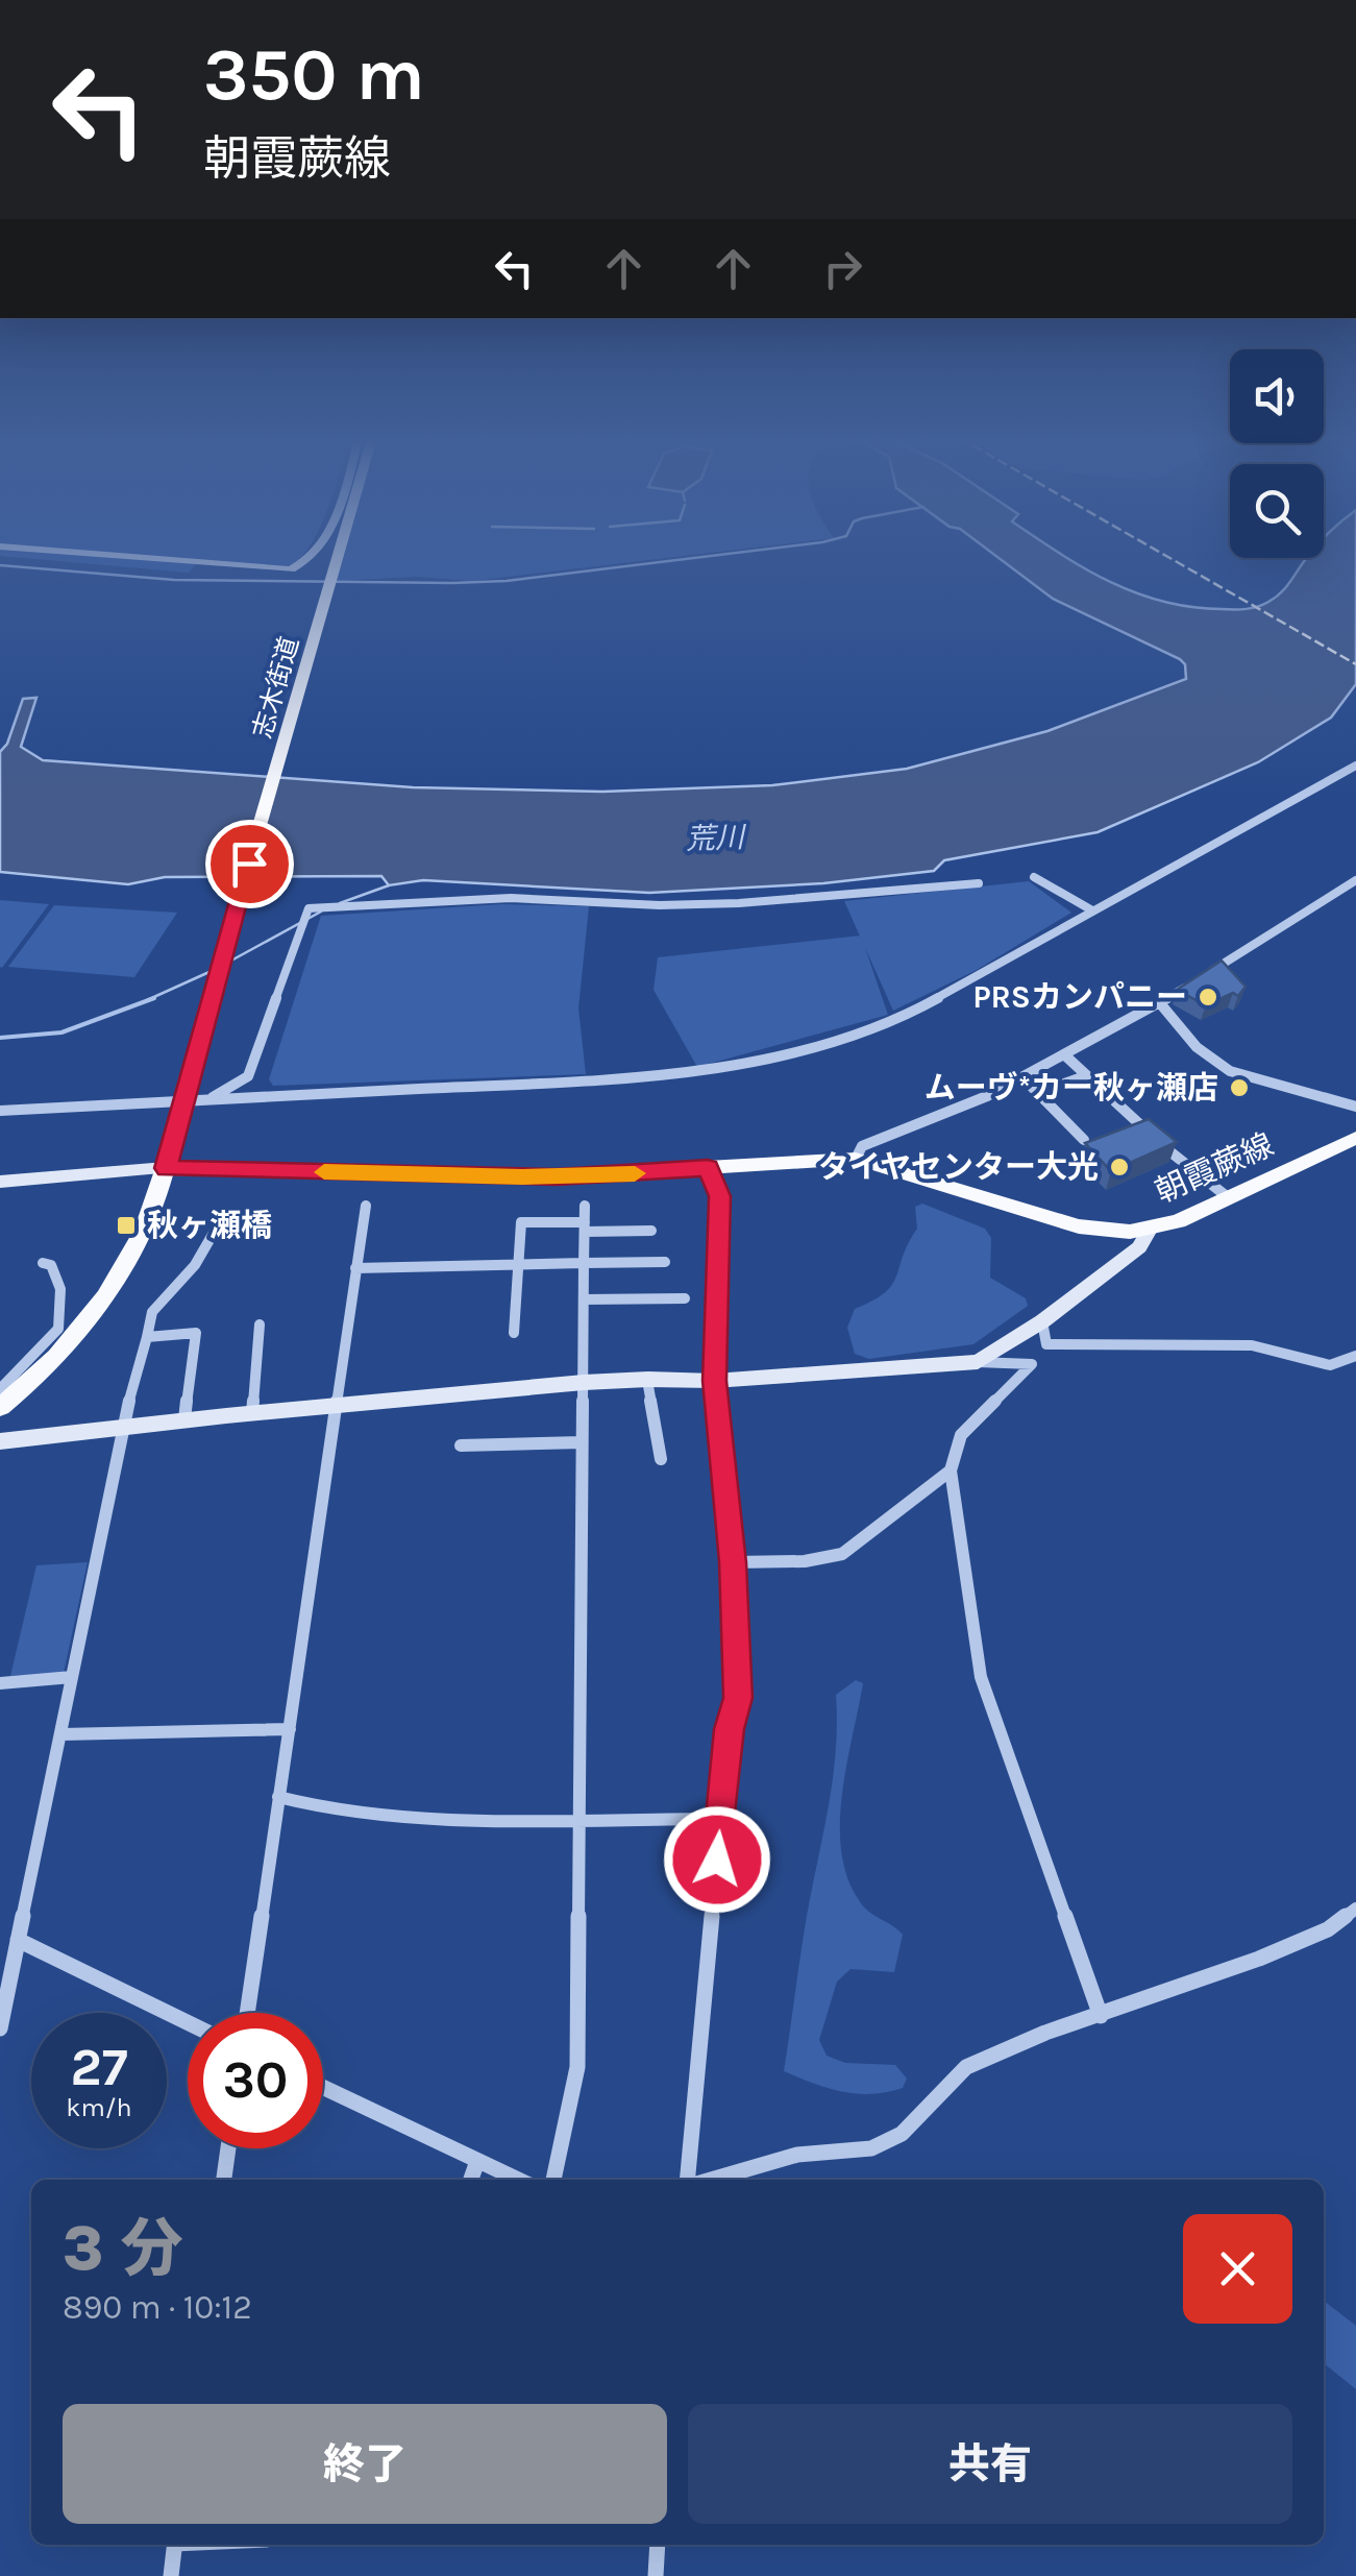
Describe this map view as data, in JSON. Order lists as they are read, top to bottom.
{
  "streets": {
    "main road": ["志木街道", "朝霞蕨線"]
  },
  "crossings": [
    ["志木街道", "朝霞蕨線"]
  ],
  "water": ["荒川"],
  "places": {
    "other": ["PRSカンパニー", "ムーヴ*カー秋ヶ瀬店", "タイヤセンター大光"],
    "transit": ["秋ヶ瀬橋"]
  },
  "page": {
    "turn": ["350 m", "朝霞蕨線"],
    "speed": "27 km/h",
    "limit": "30",
    "heading": ["3 分", "890 m · 10:12"],
    "buttons": ["終了", "共有"]
  }
}
